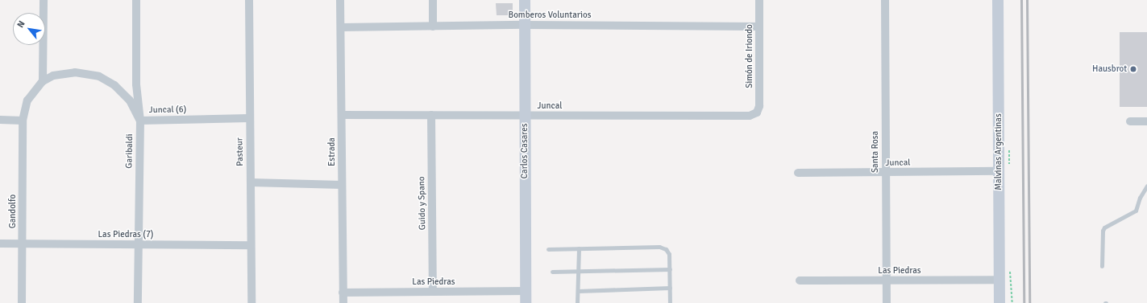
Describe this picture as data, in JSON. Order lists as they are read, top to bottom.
{
  "streets": {
    "street": [
      "Bomberos Voluntarios",
      "Simón de Iriondo",
      "Juncal",
      "Juncal (6)",
      "Garibaldi",
      "Carlos Casares",
      "Pasteur",
      "Estrada",
      "Santa Rosa",
      "Malvinas Argentinas",
      "Guido y Spano",
      "Gandolfo",
      "Las Piedras (7)",
      "Las Piedras"
    ]
  },
  "crossings": [
    ["Bomberos Voluntarios", "Simón de Iriondo"],
    ["Bomberos Voluntarios", "Carlos Casares"],
    ["Bomberos Voluntarios", "Estrada"],
    ["Simón de Iriondo", "Juncal"],
    ["Juncal", "Carlos Casares"],
    ["Juncal", "Estrada"],
    ["Juncal", "Santa Rosa"],
    ["Juncal", "Malvinas Argentinas"],
    ["Juncal", "Guido y Spano"],
    ["Juncal (6)", "Garibaldi"],
    ["Juncal (6)", "Pasteur"],
    ["Garibaldi", "Las Piedras (7)"],
    ["Carlos Casares", "Las Piedras"],
    ["Pasteur", "Las Piedras (7)"],
    ["Estrada", "Las Piedras"],
    ["Santa Rosa", "Las Piedras"],
    ["Malvinas Argentinas", "Las Piedras"],
    ["Guido y Spano", "Las Piedras"],
    ["Gandolfo", "Las Piedras (7)"]
  ],
  "places": ["Hausbrot"],
  "north": "top left"
}
